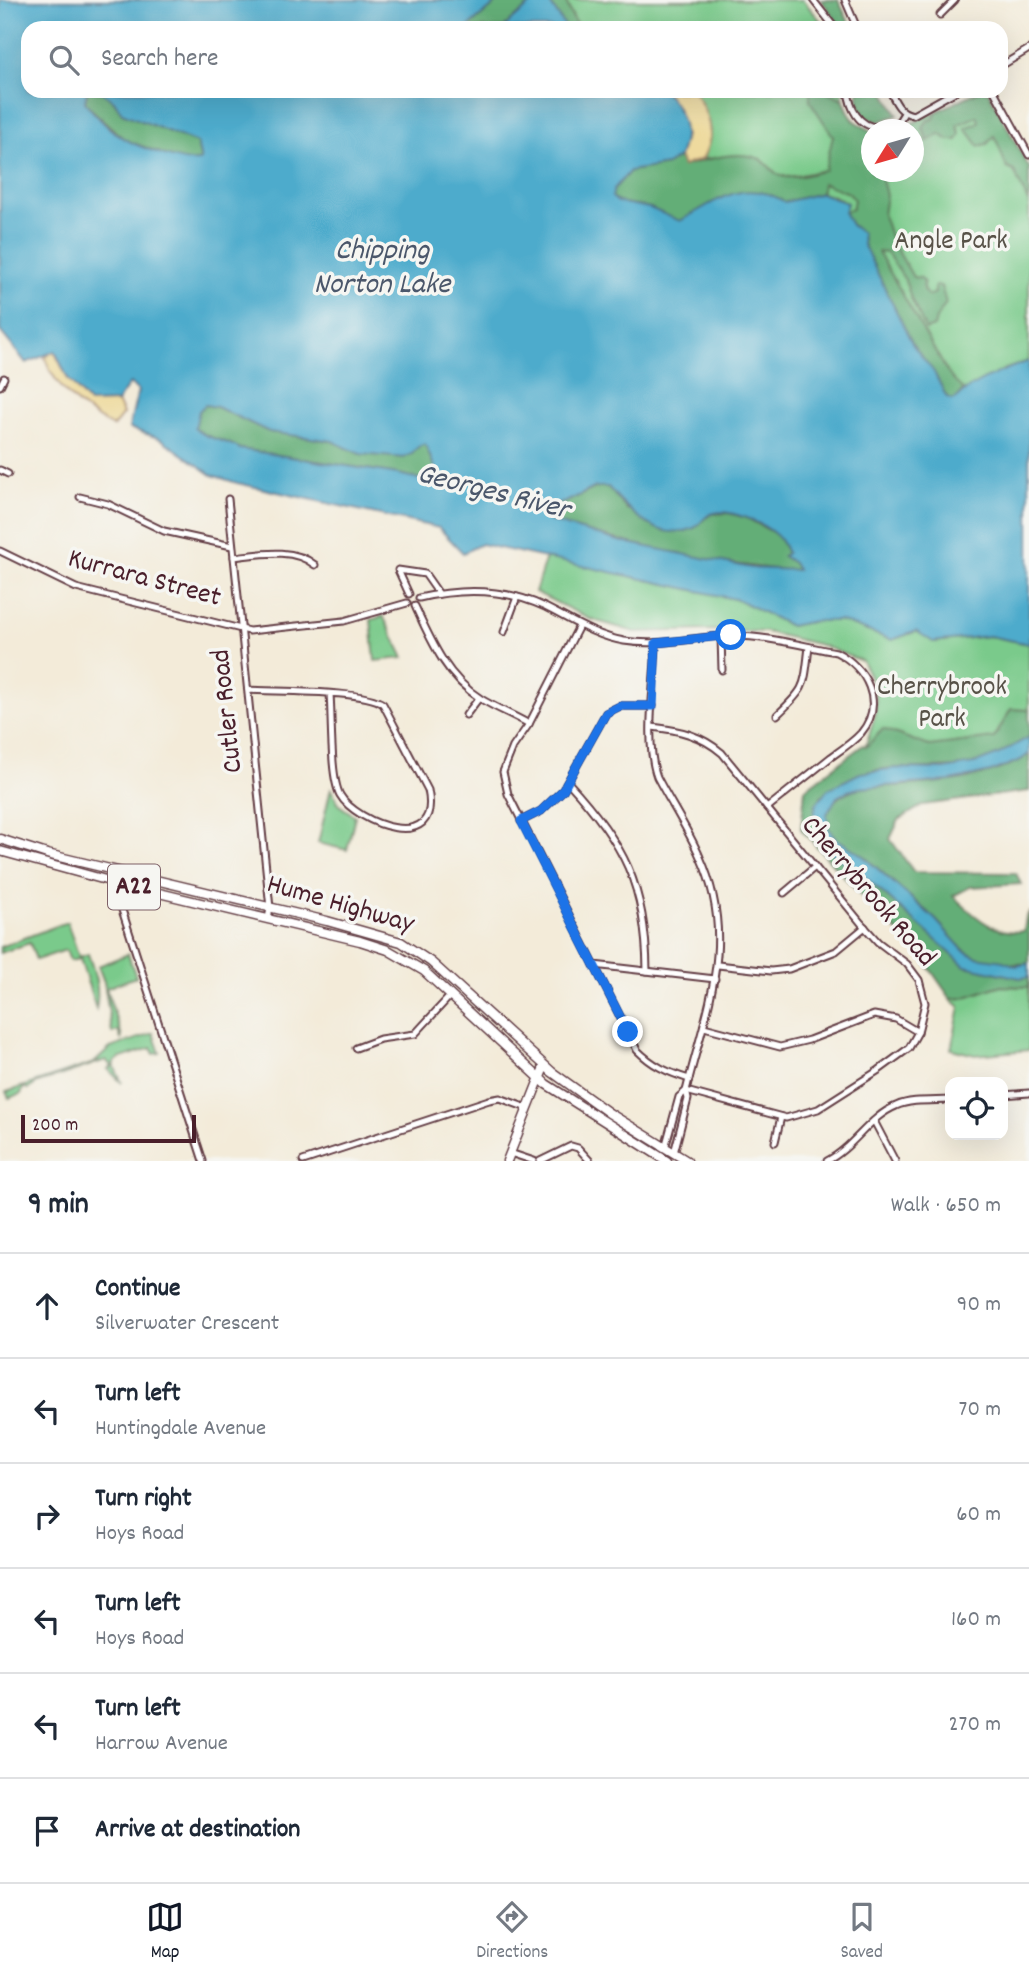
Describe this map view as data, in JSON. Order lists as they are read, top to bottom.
{
  "streets": {
    "main road": ["A22", "Hume Highway"],
    "street": ["Kurrara Street", "Cutler Road", "Cherrybrook Road"]
  },
  "crossings": [
    ["Kurrara Street", "Cutler Road"],
    ["Cutler Road", "Hume Highway"]
  ],
  "water": ["Chipping Norton Lake", "Georges River"],
  "parks": ["Angle Park", "Cherrybrook Park"],
  "scale_bar": "200 m",
  "north": "bottom left",
  "page": {
    "search": "Search here",
    "scale": "200 m",
    "heading": ["9 min", "Walk · 650 m"],
    "list": [
      ["Continue", "Silverwater Crescent", "90 m"],
      ["Turn left", "Huntingdale Avenue", "70 m"],
      ["Turn right", "Hoys Road", "60 m"],
      ["Turn left", "Hoys Road", "160 m"],
      ["Turn left", "Harrow Avenue", "270 m"],
      "Arrive at destination"
    ],
    "nav": ["Map", "Directions", "Saved"]
  }
}
